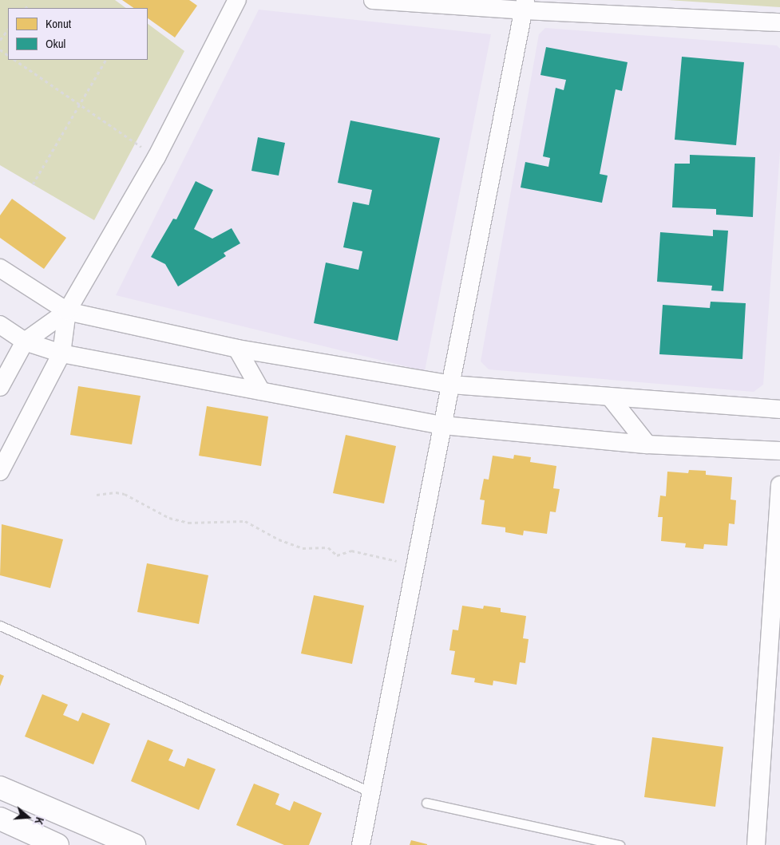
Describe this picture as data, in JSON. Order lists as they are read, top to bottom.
{
  "legend": ["Konut", "Okul"],
  "north": "right"
}
